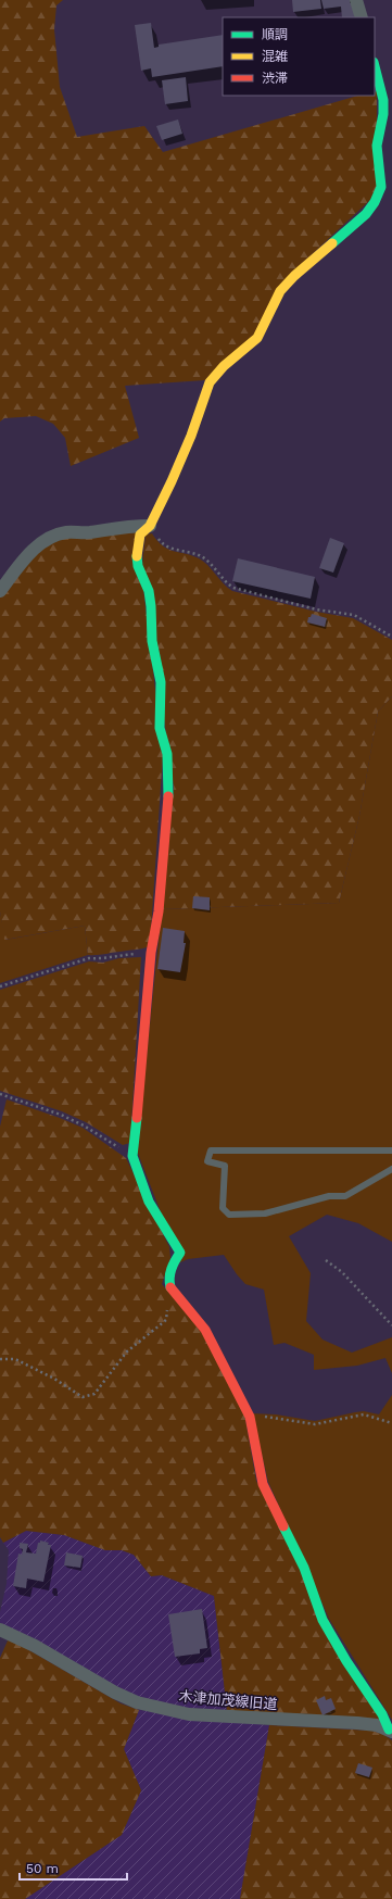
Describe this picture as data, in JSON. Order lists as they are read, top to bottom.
{
  "streets": {
    "street": ["木津加茂線旧道"]
  },
  "legend": ["順調", "混雑", "渋滞"],
  "scale_bar": "50 m"
}
